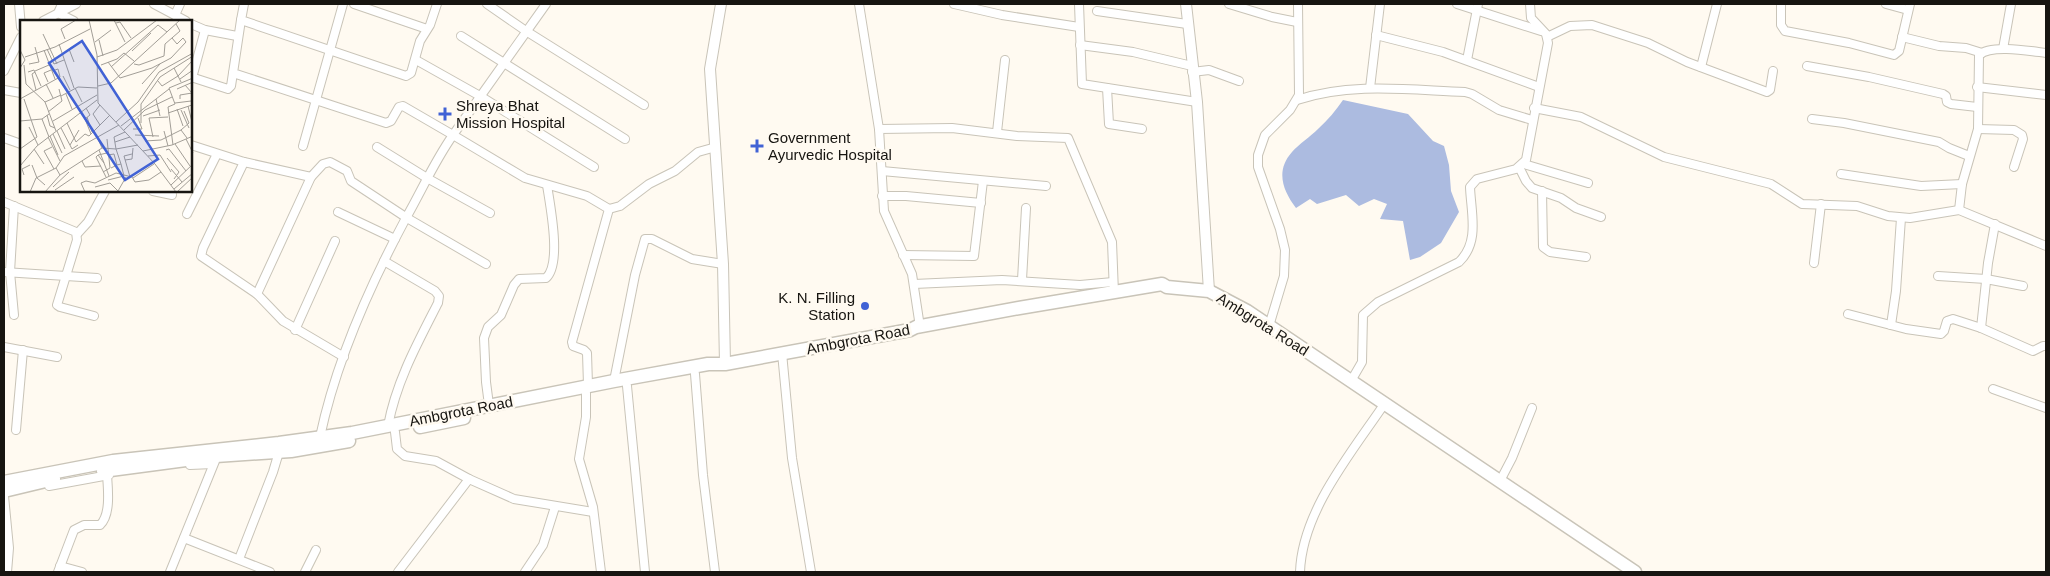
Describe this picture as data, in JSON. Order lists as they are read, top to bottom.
{
  "streets": {
    "main road": ["Ambgrota Road"]
  },
  "places": {
    "health": ["Shreya Bhat Mission Hospital", "Government Ayurvedic Hospital"],
    "other": ["K. N. Filling Station"]
  }
}
